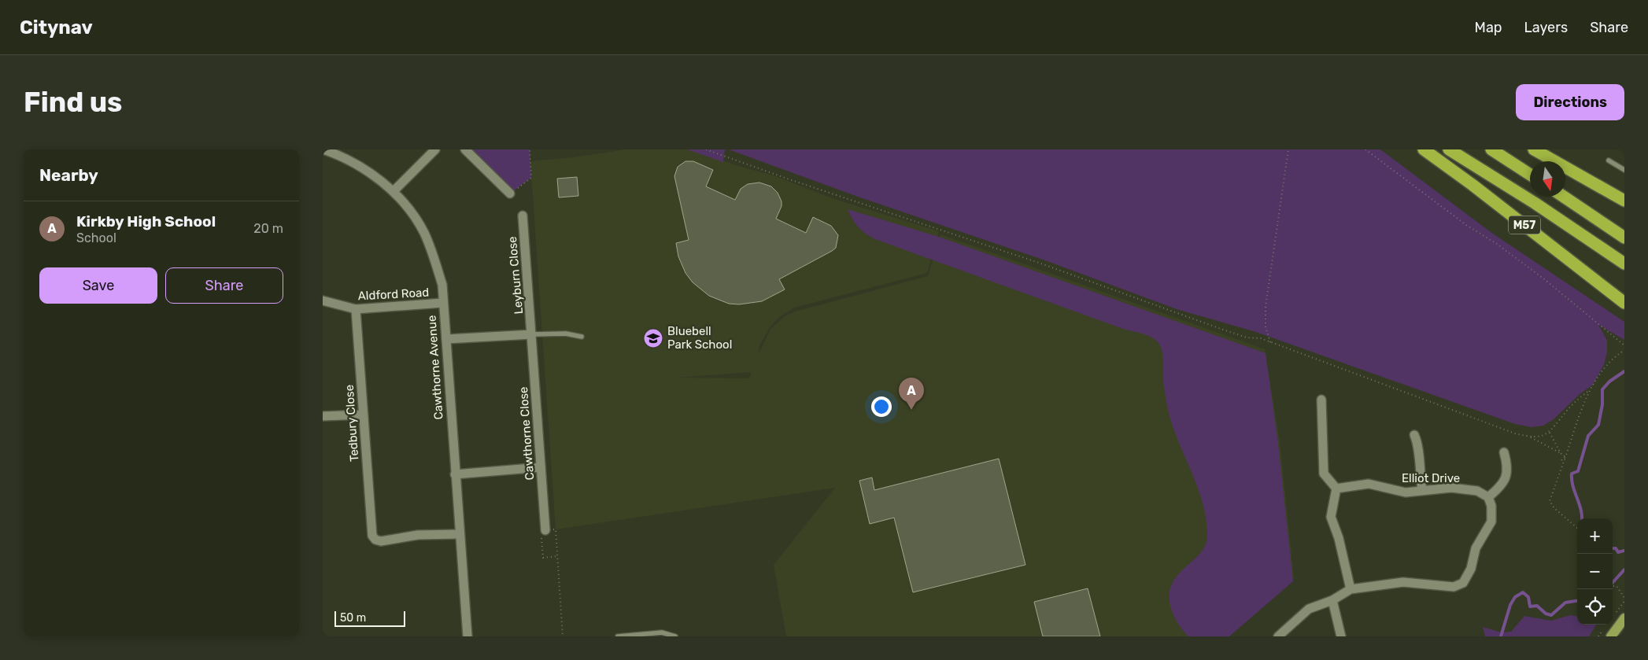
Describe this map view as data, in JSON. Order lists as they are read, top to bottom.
{
  "streets": {
    "highway": ["M57"],
    "street": [
      "Leyburn Close",
      "Aldford Road",
      "Cawthorne Avenue",
      "Tedbury Close",
      "Cawthorne Close",
      "Elliot Drive"
    ]
  },
  "crossings": [
    ["Leyburn Close", "Cawthorne Close"],
    ["Aldford Road", "Cawthorne Avenue"],
    ["Aldford Road", "Tedbury Close"],
    ["Cawthorne Avenue", "Tedbury Close"]
  ],
  "places": {
    "school or university": ["Bluebell Park School"]
  },
  "scale_bar": "50 m",
  "north": "bottom",
  "page": {
    "header": "Citynav",
    "nav": ["Map", "Layers", "Share"],
    "buttons": [
      "Directions",
      ["Save", "Share"]
    ],
    "title": "Find us",
    "heading": "Nearby",
    "list": [
      {
        "mark": "A",
        "name": "Kirkby High School",
        "note": "School",
        "value": "20 m"
      }
    ],
    "pins": "A",
    "map_buttons": ["+", "−"],
    "scale": "50 m"
  }
}
